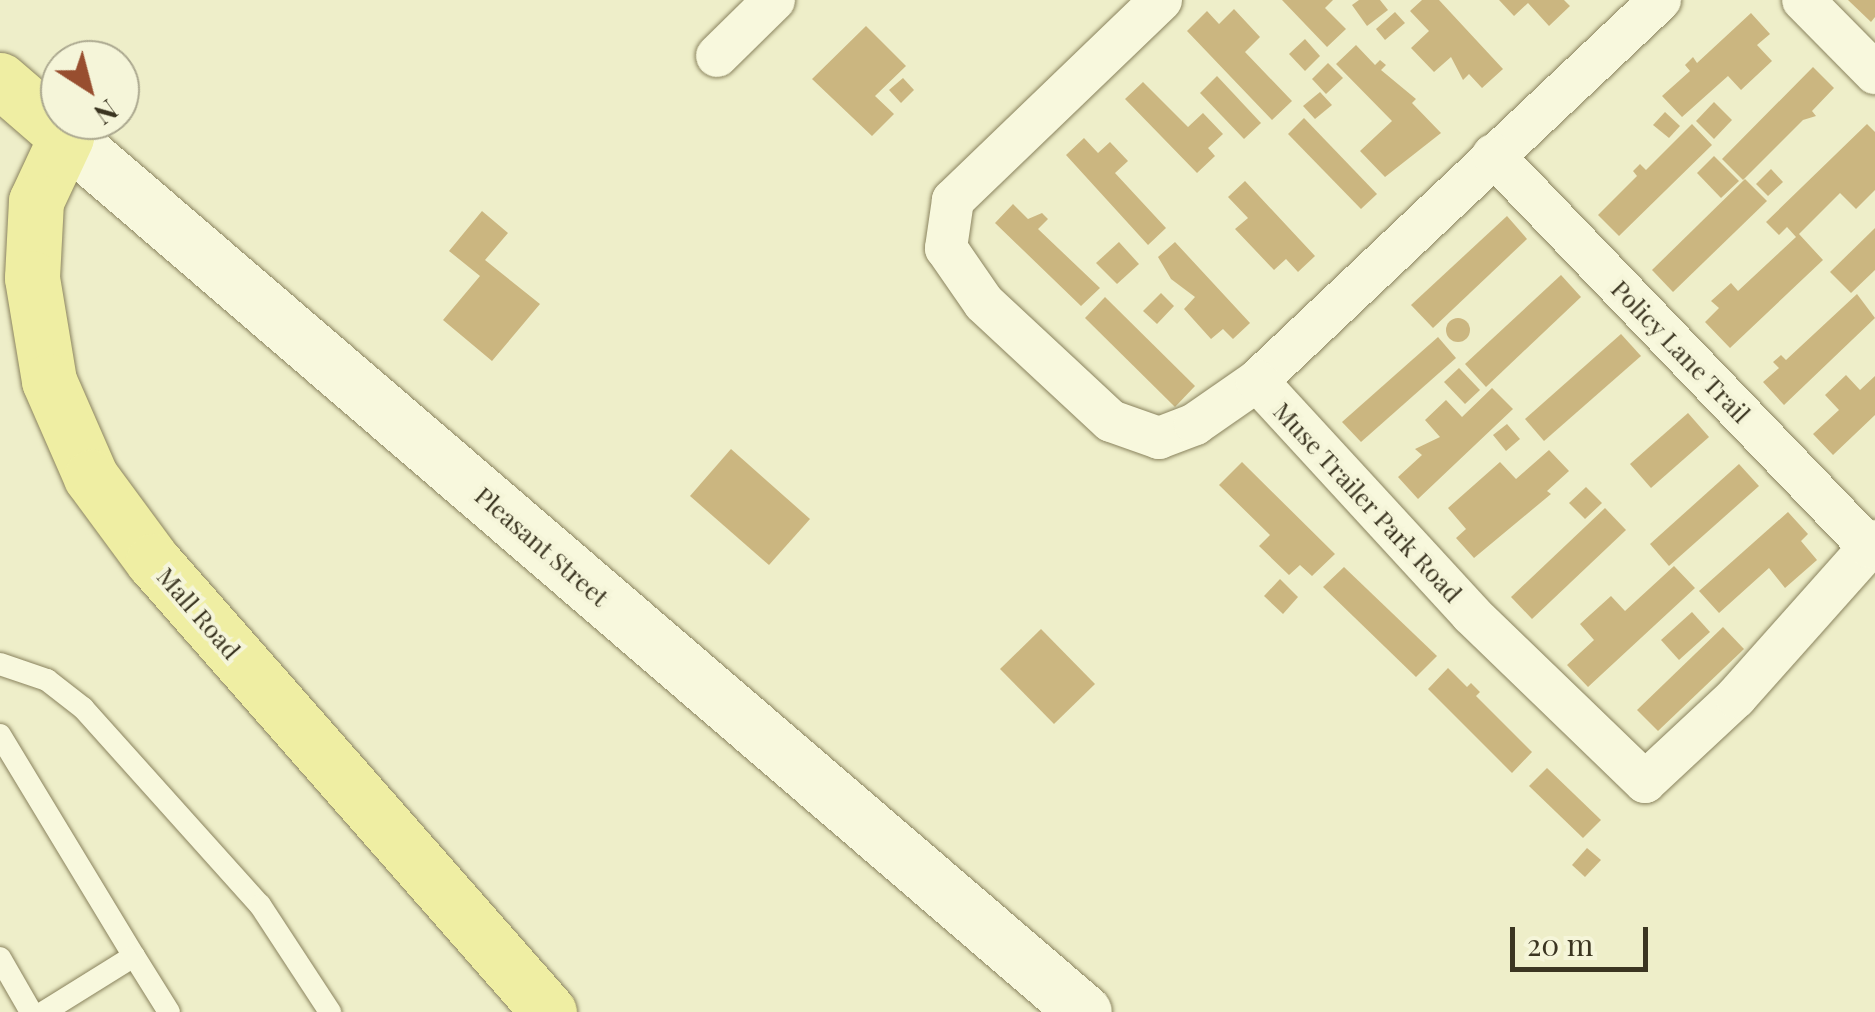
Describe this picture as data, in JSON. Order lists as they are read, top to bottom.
{
  "streets": {
    "main road": ["Pleasant Street", "Mall Road"],
    "street": ["Policy Lane Trail", "Muse Trailer Park Road"]
  },
  "crossings": [
    ["Policy Lane Trail", "Muse Trailer Park Road"]
  ],
  "scale_bar": "20 m",
  "north": "bottom right"
}
